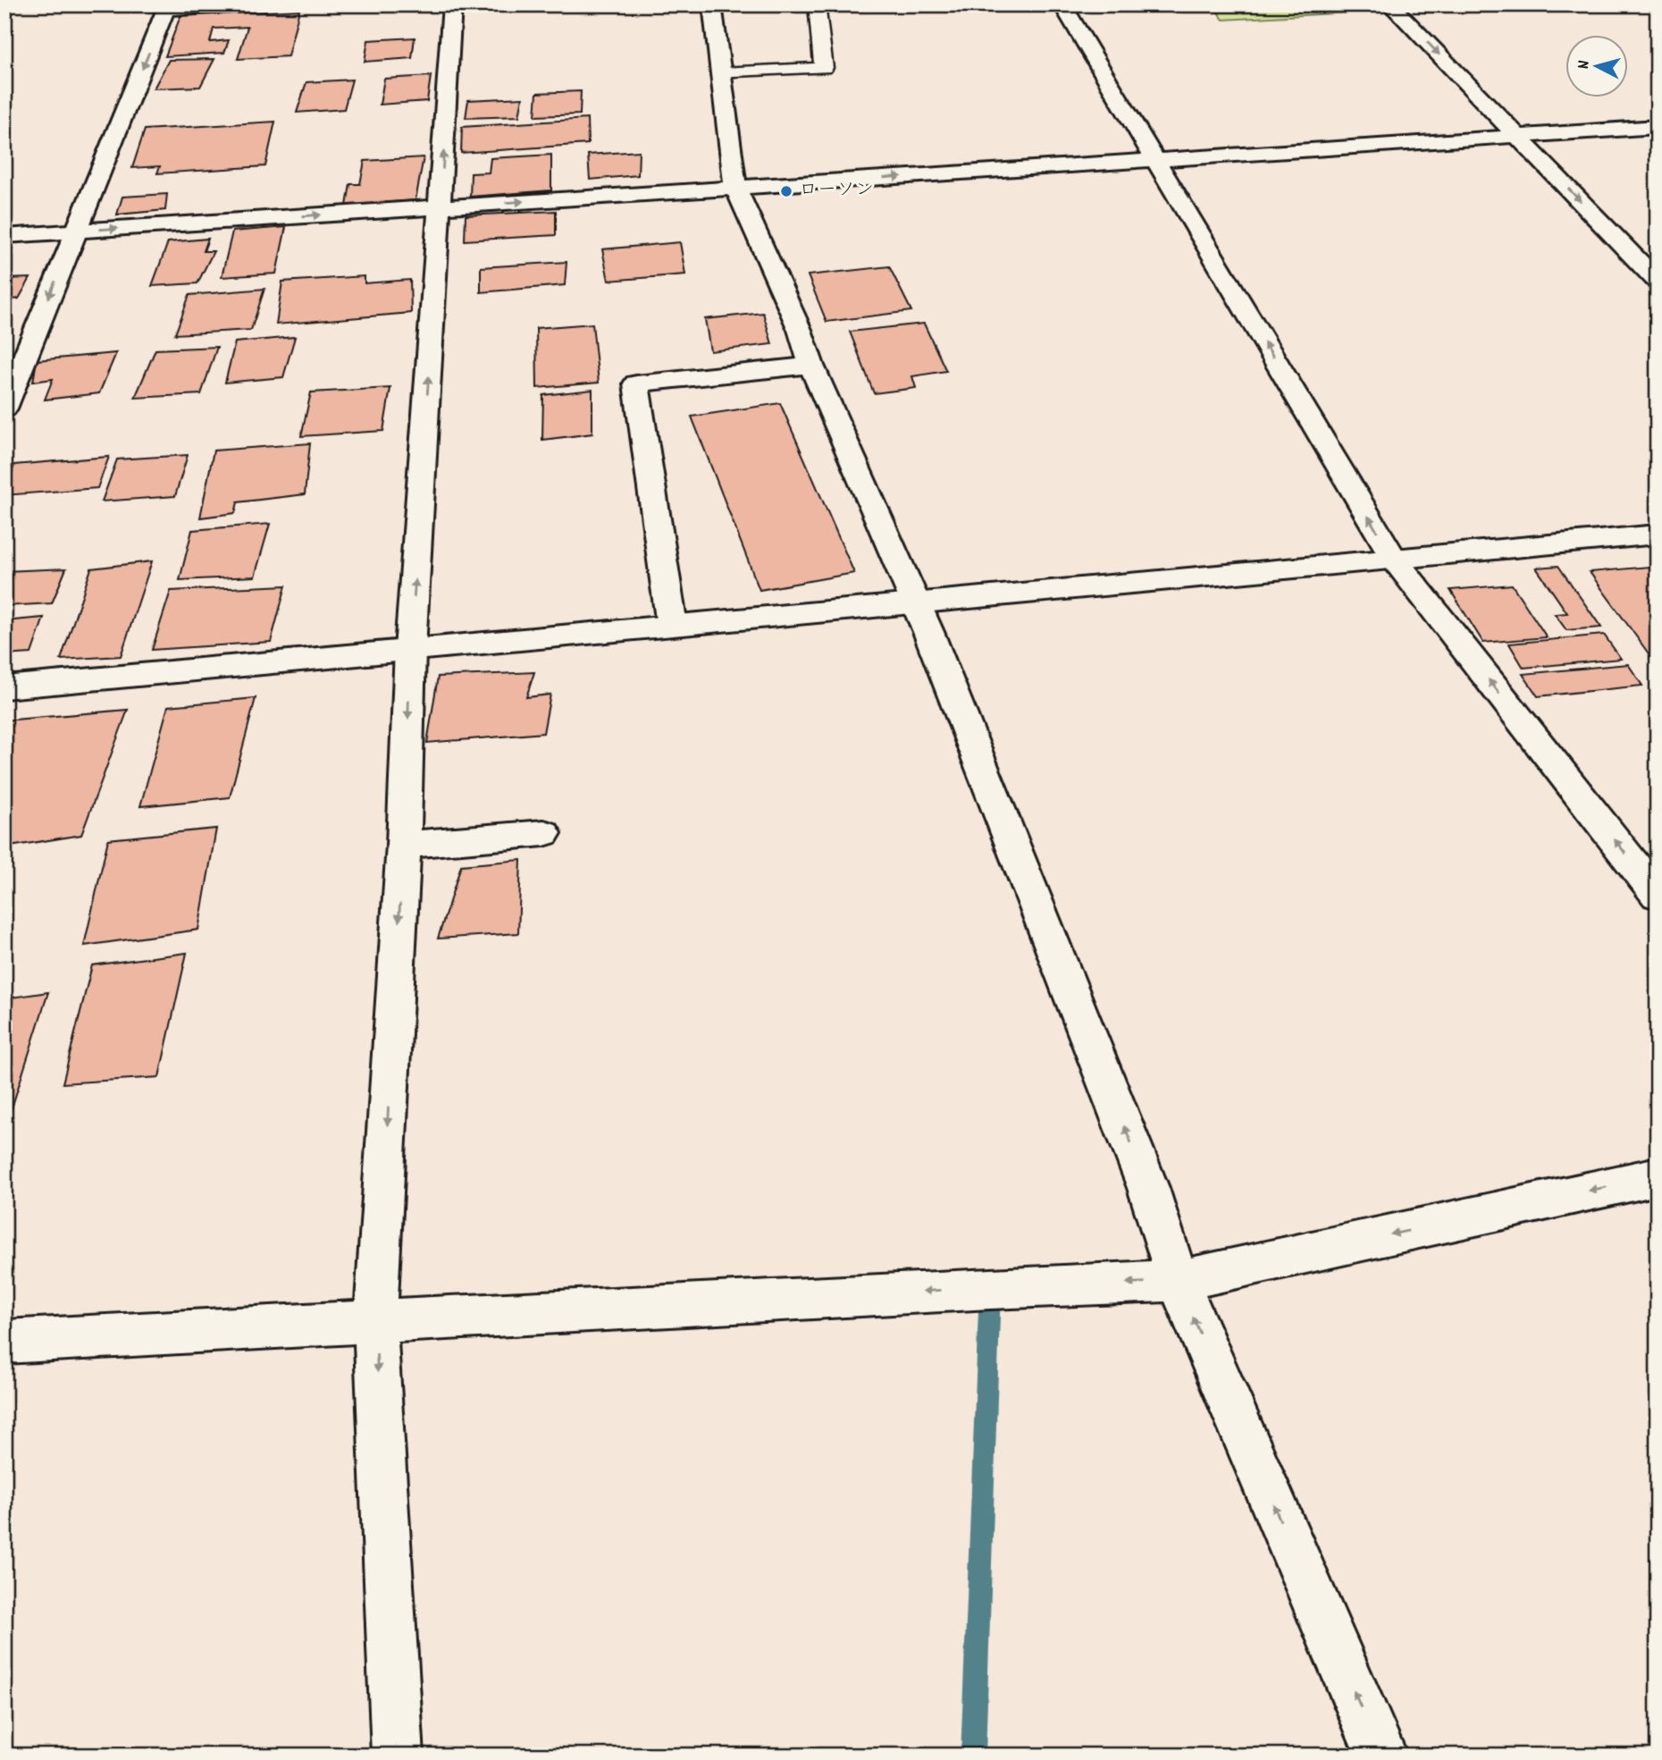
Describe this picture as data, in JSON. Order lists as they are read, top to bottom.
{
  "places": ["ローソン"],
  "north": "left"
}
